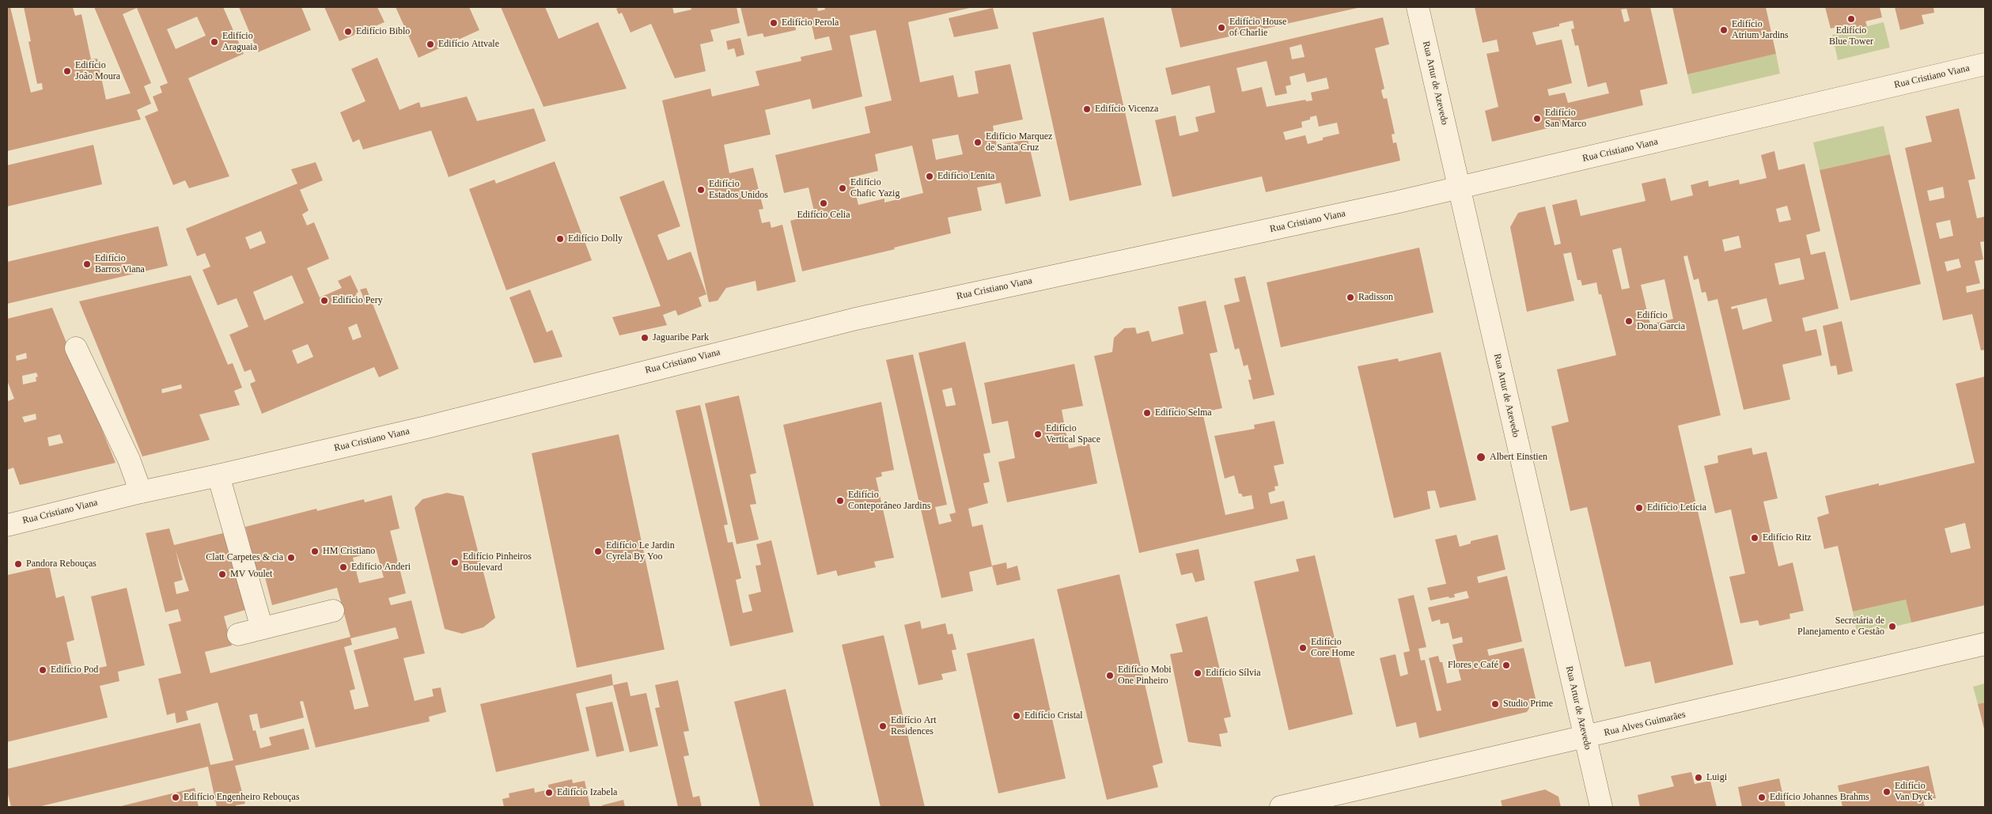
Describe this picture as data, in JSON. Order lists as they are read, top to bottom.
{
  "streets": {
    "street": ["Rua Cristiano Viana", "Rua Artur de Azevedo", "Rua Alves Guimarães"]
  },
  "crossings": [
    ["Rua Cristiano Viana", "Rua Artur de Azevedo"],
    ["Rua Artur de Azevedo", "Rua Alves Guimarães"]
  ],
  "places": [
    "Edifício Blue Tower",
    "Edifício Perola",
    "Edifício House of Charlie",
    "Edifício Atrium Jardins",
    "Edifício Biblo",
    "Edifício Araguaia",
    "Edifício Attvale",
    "Edifício João Moura",
    "Edifício Vicenza",
    "Edifício San Marco",
    "Edifício Marquez de Santa Cruz",
    "Edifício Lenita",
    "Edifício Chafic Yazig",
    "Edifício Estados Unidos",
    "Edifício Celia",
    "Edifício Dolly",
    "Edifício Barros Viana",
    "Radisson",
    "Edifício Pery",
    "Edifício Dona Garcia",
    "Jaguaribe Park",
    "Edifício Selma",
    "Edifício Vertical Space",
    "Albert Einstien",
    "Edifício Conteporâneo Jardins",
    "Edifício Letícia",
    "Edifício Ritz",
    "HM Cristiano",
    "Edifício Le Jardin Cyrela By Yoo",
    "Clatt Carpetes & cia",
    "Edifício Pinheiros Boulevard",
    "Pandora Rebouças",
    "Edifício Anderi",
    "MV Voulet",
    "Secretária de Planejamento e Gestão",
    "Edifício Core Home",
    "Flores e Café",
    "Edifício Pod",
    "Edifício Sílvia",
    "Edifício Mobi One Pinheiro",
    "Studio Prime",
    "Edifício Cristal",
    "Edifício Art Residences",
    "Luigi",
    "Edifício Van Dyck",
    "Edifício Izabela",
    "Edifício Engenheiro Rebouças",
    "Edifício Johannes Brahms"
  ]
}
